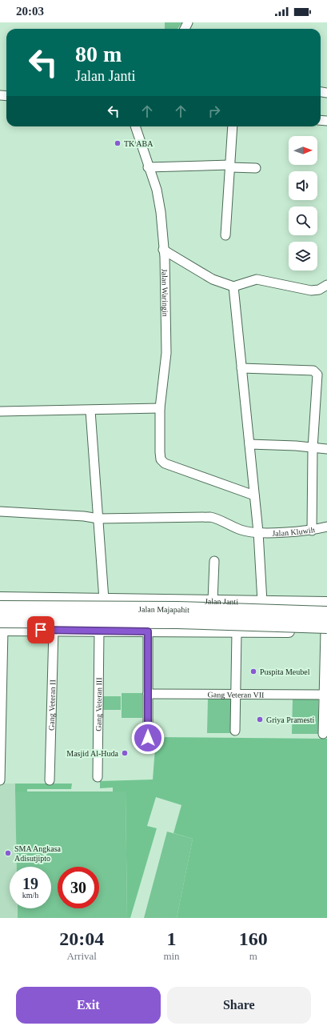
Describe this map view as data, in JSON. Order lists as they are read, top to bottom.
{
  "streets": {
    "highway": ["Jalan Majapahit"],
    "street": [
      "Jalan Waringin",
      "Jalan Kluwih",
      "Jalan Janti",
      "Gang Veteran VII",
      "Gang Veteran III",
      "Gang Veteran II"
    ]
  },
  "crossings": [
    ["Jalan Janti", "Jalan Majapahit"]
  ],
  "places": [
    "TK ABA",
    "Puspita Meubel",
    "Griya Pramesti",
    "Masjid Al-Huda",
    "SMA Angkasa Adisutjipto"
  ],
  "north": "right",
  "page": {
    "status": "20:03",
    "turn": ["80 m", "Jalan Janti"],
    "speed": "19 km/h",
    "limit": "30",
    "eta": [
      "20:04",
      "Arrival",
      "1",
      "min",
      "160",
      "m"
    ],
    "buttons": ["Exit", "Share"]
  }
}
